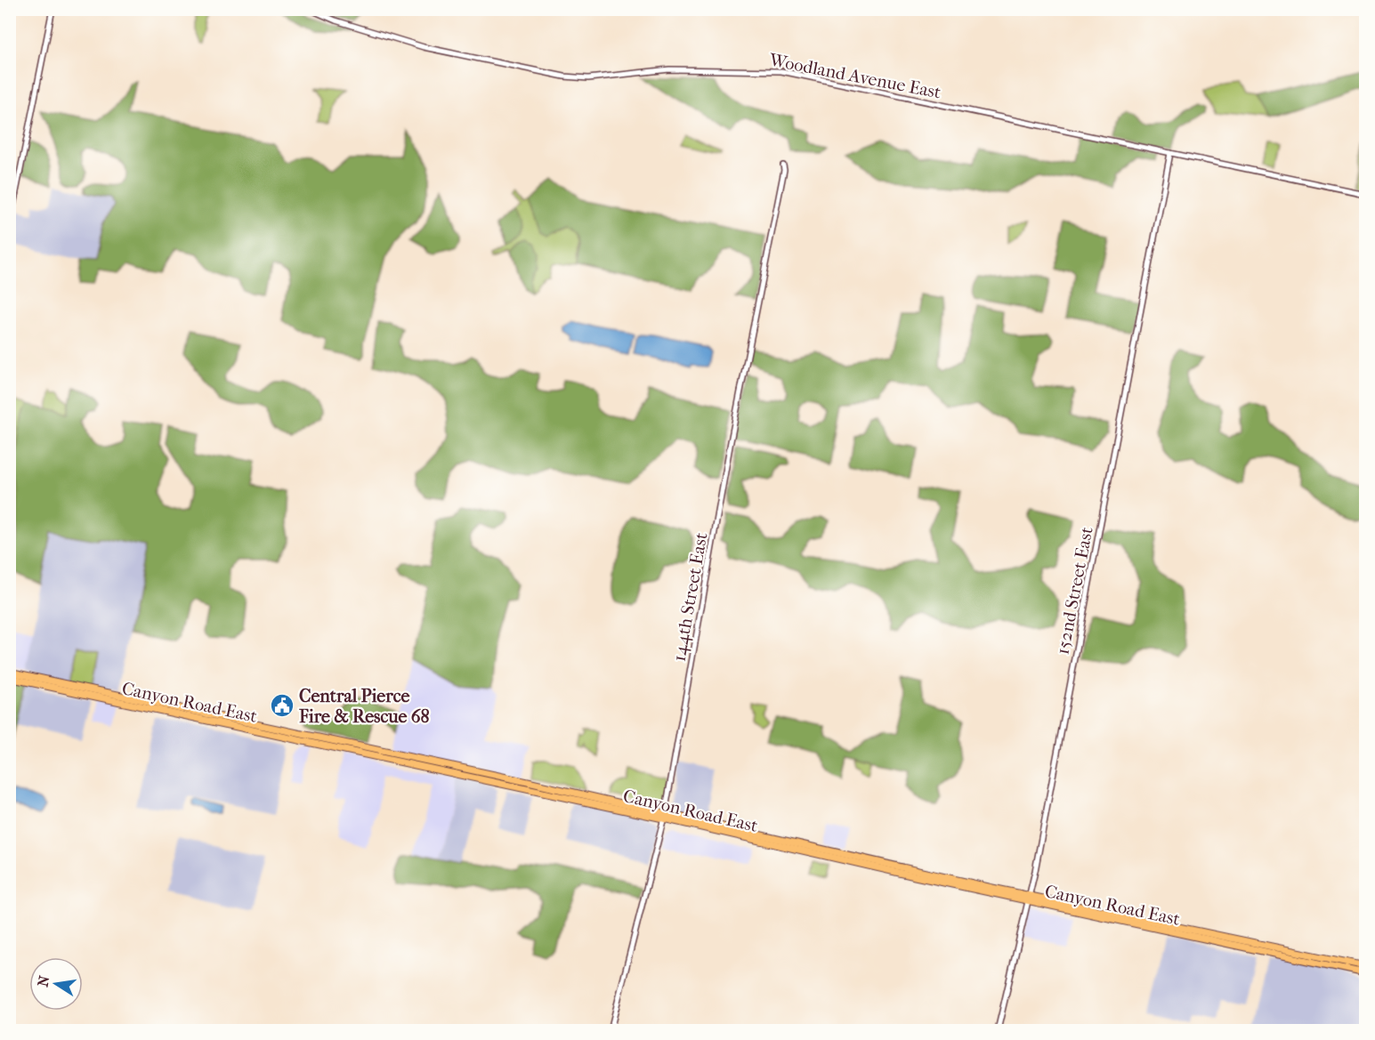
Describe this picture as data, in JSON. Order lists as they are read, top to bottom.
{
  "streets": {
    "main road": ["Canyon Road East"],
    "street": ["Woodland Avenue East", "152nd Street East", "144th Street East"]
  },
  "crossings": [
    ["Woodland Avenue East", "152nd Street East"],
    ["152nd Street East", "Canyon Road East"],
    ["144th Street East", "Canyon Road East"]
  ],
  "places": {
    "public building": ["Central Pierce Fire & Rescue 68"]
  },
  "north": "left"
}
